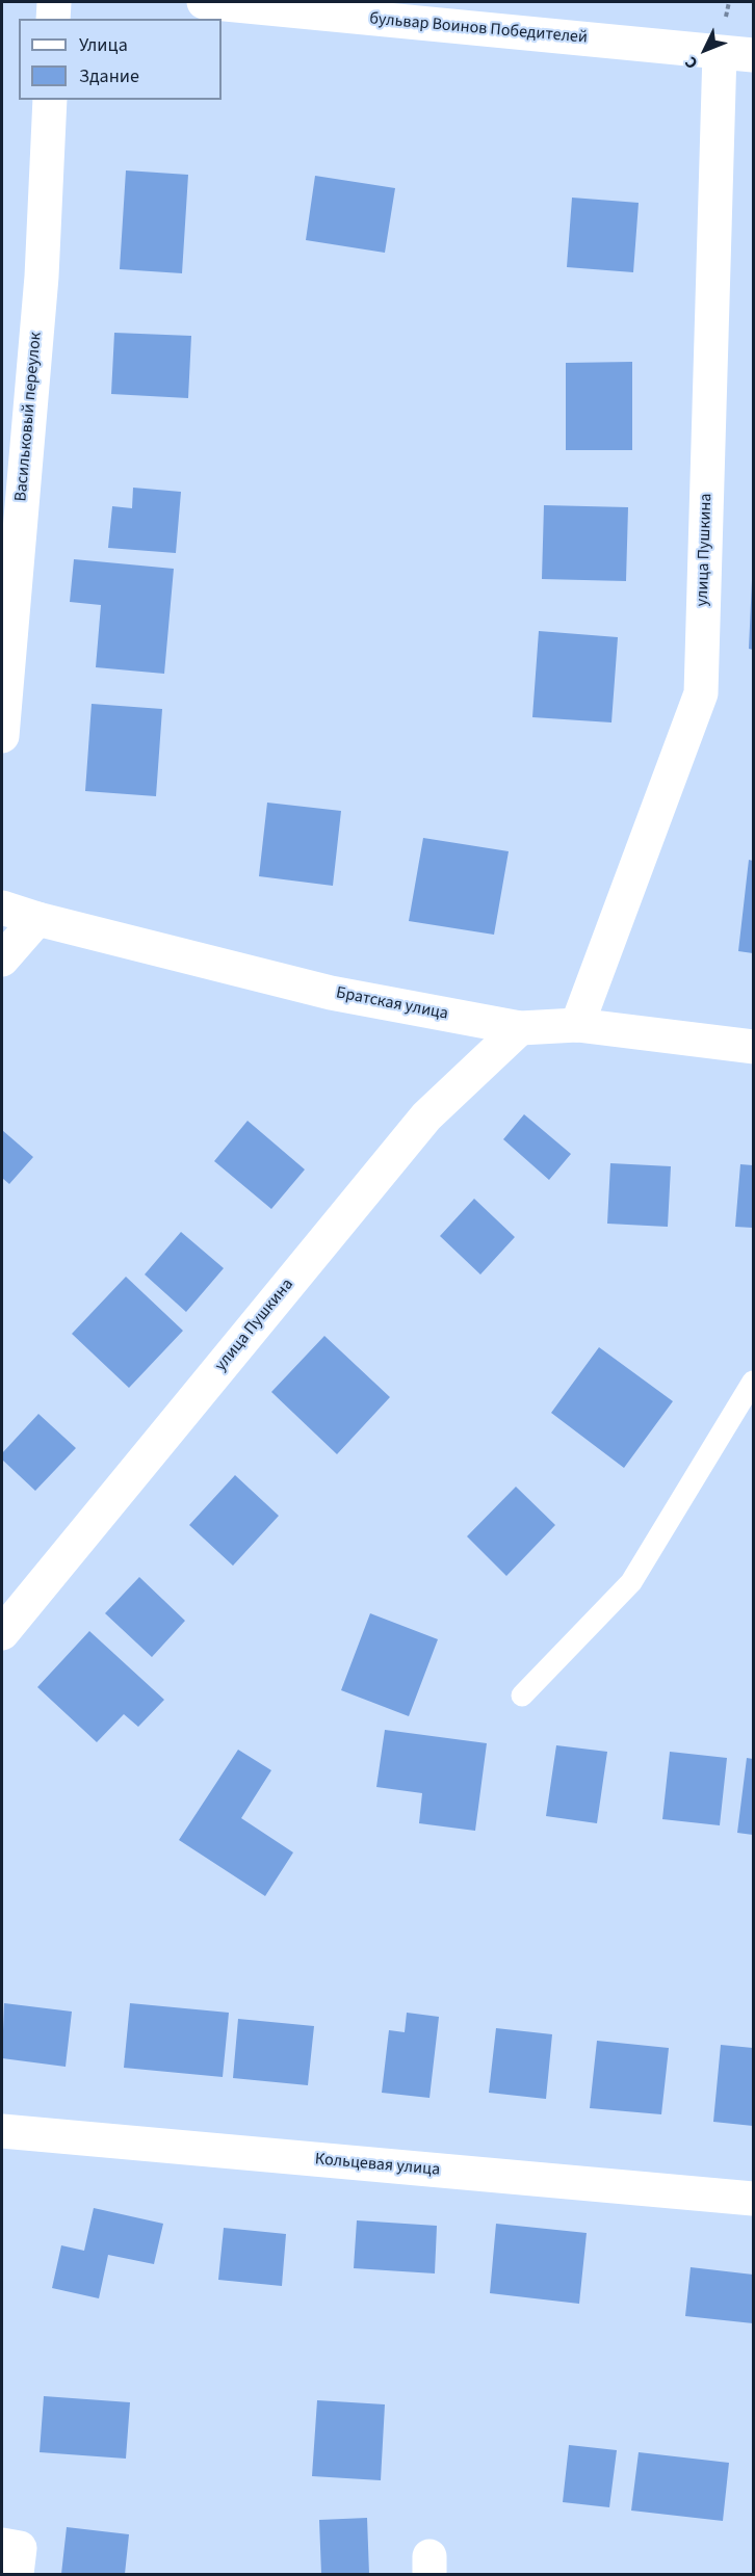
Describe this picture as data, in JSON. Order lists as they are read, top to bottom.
{
  "streets": {
    "street": [
      "бульвар Воинов Победителей",
      "Васильковый переулок",
      "улица Пушкина",
      "Братская улица",
      "Кольцевая улица"
    ]
  },
  "crossings": [
    ["бульвар Воинов Победителей", "улица Пушкина"],
    ["улица Пушкина", "Братская улица"]
  ],
  "legend": ["Улица", "Здание"],
  "north": "bottom left"
}
